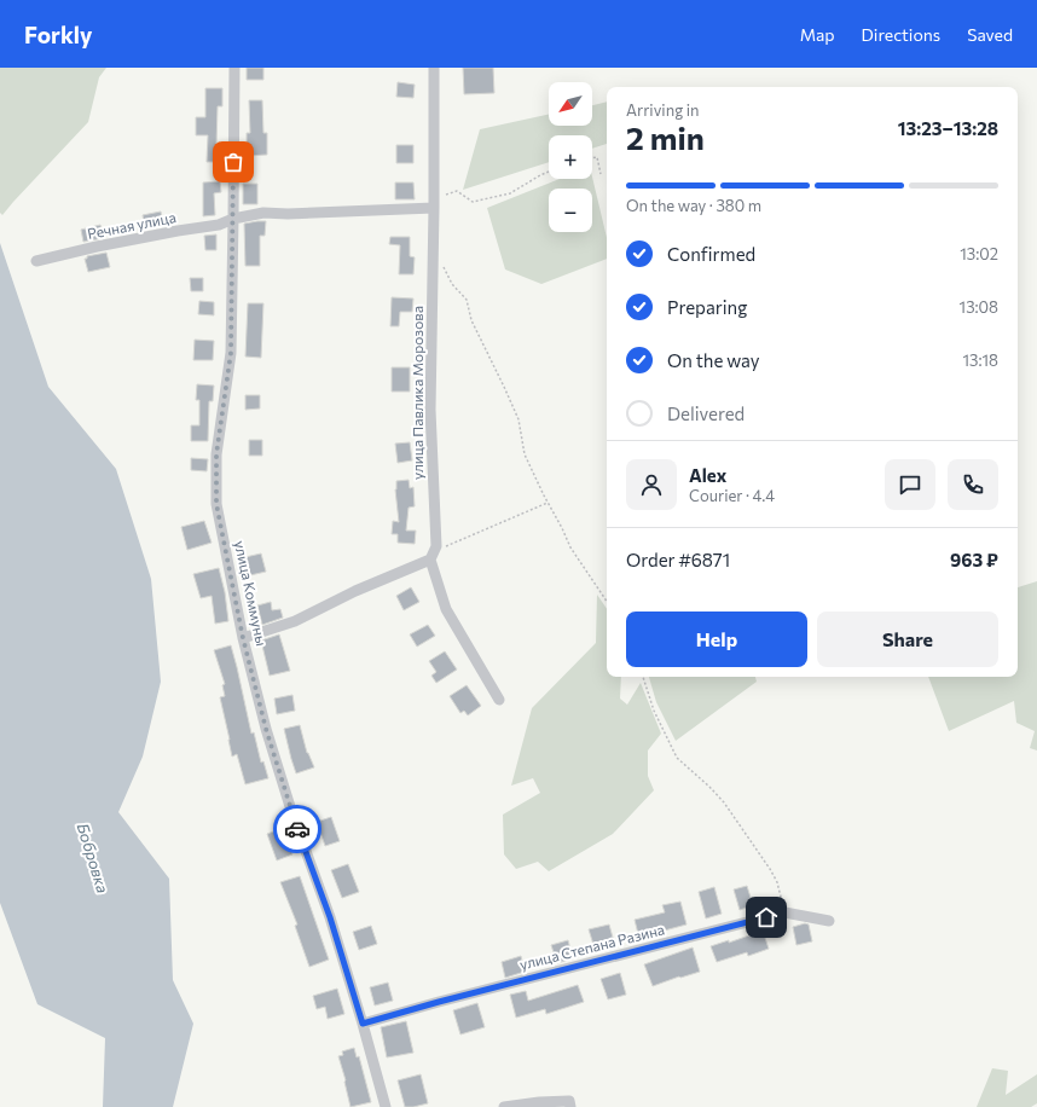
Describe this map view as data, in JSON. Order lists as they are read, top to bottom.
{
  "streets": {
    "street": [
      "Речная улица",
      "улица Павлика Морозова",
      "улица Коммуны",
      "улица Степана Разина"
    ]
  },
  "crossings": [
    ["Речная улица", "улица Павлика Морозова"],
    ["Речная улица", "улица Коммуны"],
    ["улица Коммуны", "улица Степана Разина"]
  ],
  "water": ["Бобровка"],
  "north": "bottom left",
  "page": {
    "header": "Forkly",
    "nav": ["Map", "Directions", "Saved"],
    "map_buttons": ["+", "−"],
    "heading": ["2 min", "Arriving in", "13:23–13:28"],
    "panel": [
      "Alex",
      "Courier · 4.4",
      "Order #6871",
      "963 ₽"
    ],
    "bar": "On the way · 380 m",
    "list": [
      ["Confirmed", "13:02"],
      ["Preparing", "13:08"],
      ["On the way", "13:18"],
      "Delivered"
    ],
    "buttons": ["Help", "Share"]
  }
}
